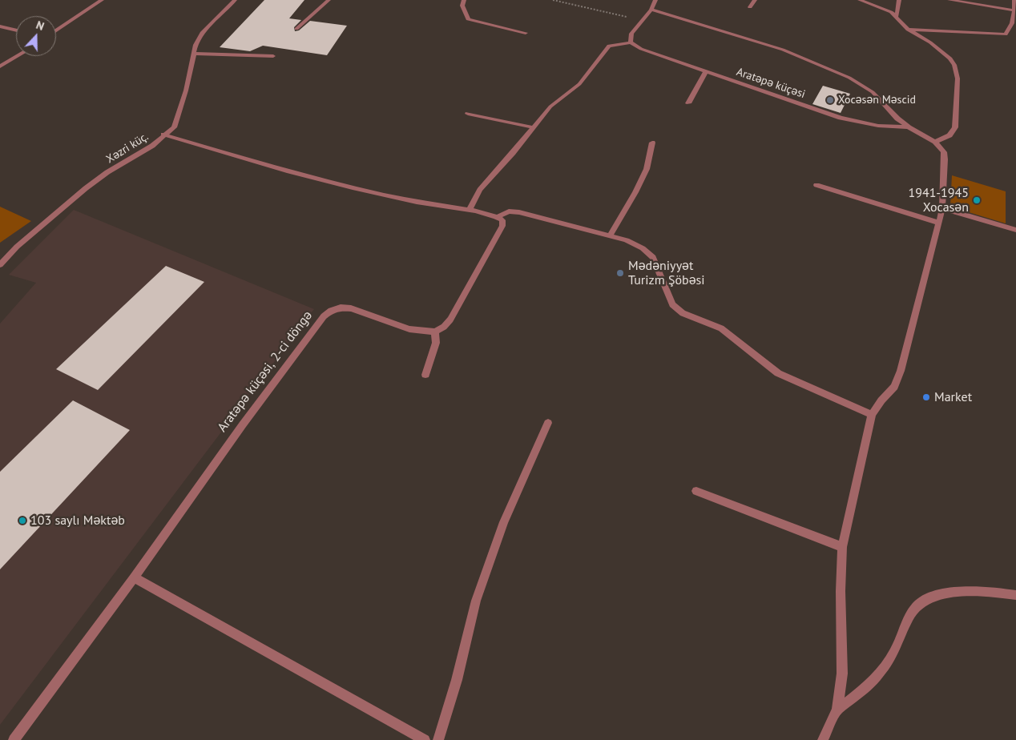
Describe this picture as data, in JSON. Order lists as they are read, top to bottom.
{
  "streets": {
    "street": ["Aratəpə küçəsi", "Xəzri küç.", "Aratəpə küçəsi, 2-ci döngə"]
  },
  "places": [
    "Xocəsən Məscid",
    "1941-1945 Xocasən",
    "Mədəniyyət Turizm Şöbəsi",
    "Market",
    "103 saylı Məktəb"
  ],
  "north": "top"
}
